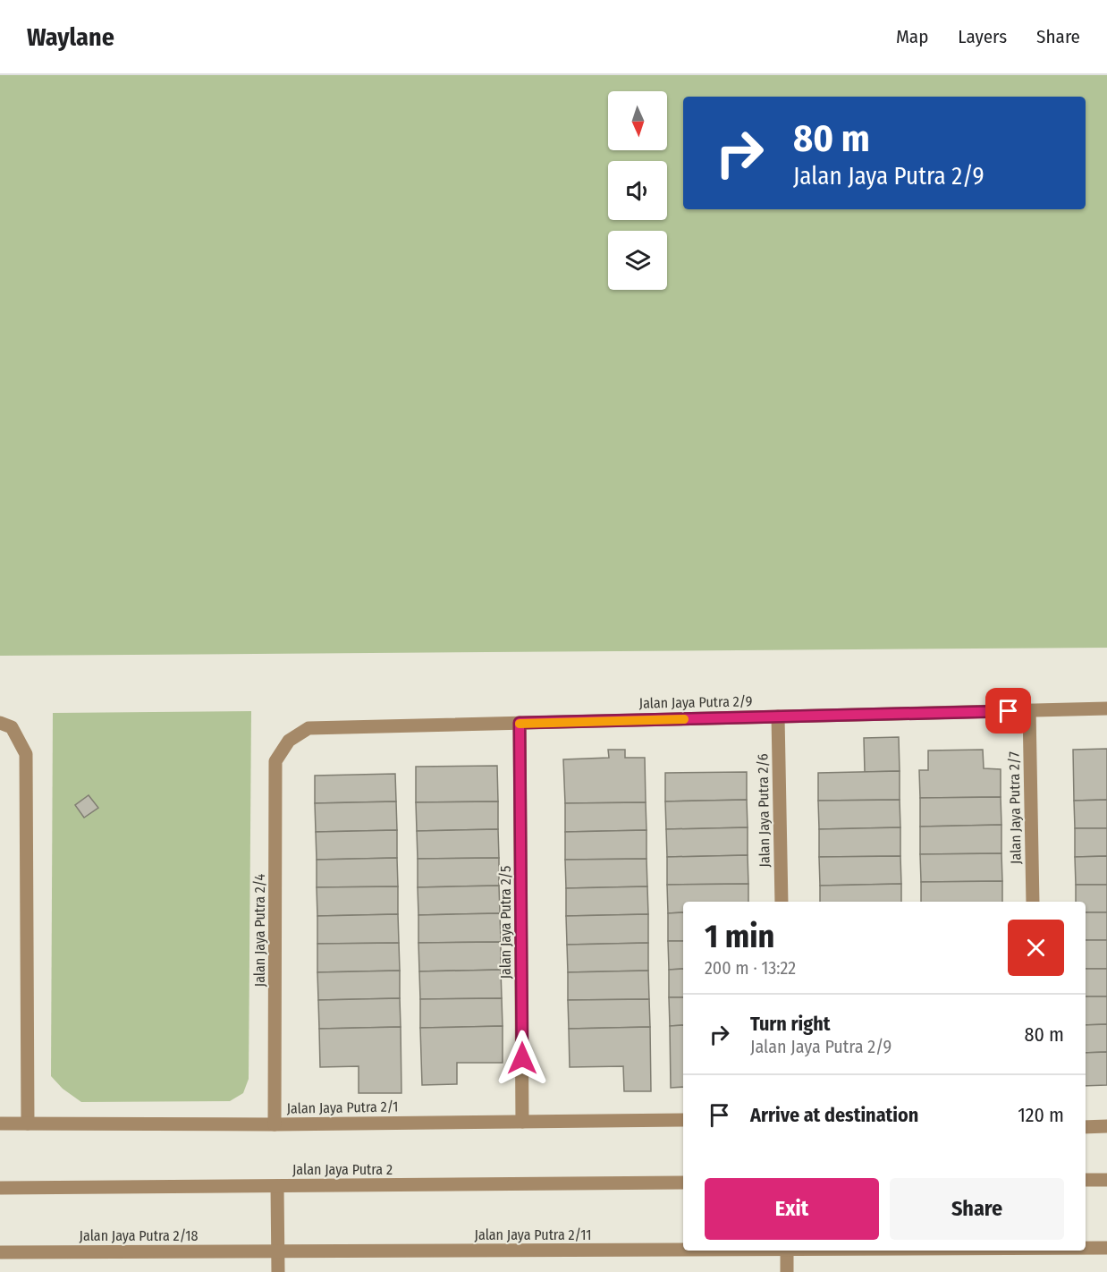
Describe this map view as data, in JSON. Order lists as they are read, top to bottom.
{
  "streets": {
    "street": [
      "Jalan Jaya Putra 2/9",
      "Jalan Jaya Putra 2/7",
      "Jalan Jaya Putra 2/6",
      "Jalan Jaya Putra 2/5",
      "Jalan Jaya Putra 2/4",
      "Jalan Jaya Putra 2/1",
      "Jalan Jaya Putra 2",
      "Jalan Jaya Putra 2/11",
      "Jalan Jaya Putra 2/18"
    ]
  },
  "crossings": [
    ["Jalan Jaya Putra 2/9", "Jalan Jaya Putra 2/7"],
    ["Jalan Jaya Putra 2/9", "Jalan Jaya Putra 2/6"],
    ["Jalan Jaya Putra 2/9", "Jalan Jaya Putra 2/5"],
    ["Jalan Jaya Putra 2/9", "Jalan Jaya Putra 2/4"],
    ["Jalan Jaya Putra 2/5", "Jalan Jaya Putra 2/1"],
    ["Jalan Jaya Putra 2/4", "Jalan Jaya Putra 2/1"],
    ["Jalan Jaya Putra 2/11", "Jalan Jaya Putra 2/18"]
  ],
  "north": "bottom",
  "page": {
    "header": "Waylane",
    "nav": ["Map", "Layers", "Share"],
    "turn": ["80 m", "Jalan Jaya Putra 2/9"],
    "heading": ["1 min", "200 m · 13:22"],
    "list": [
      {
        "name": "Turn right",
        "note": "Jalan Jaya Putra 2/9",
        "value": "80 m"
      },
      {
        "name": "Arrive at destination",
        "value": "120 m"
      }
    ],
    "buttons": ["Exit", "Share"]
  }
}
